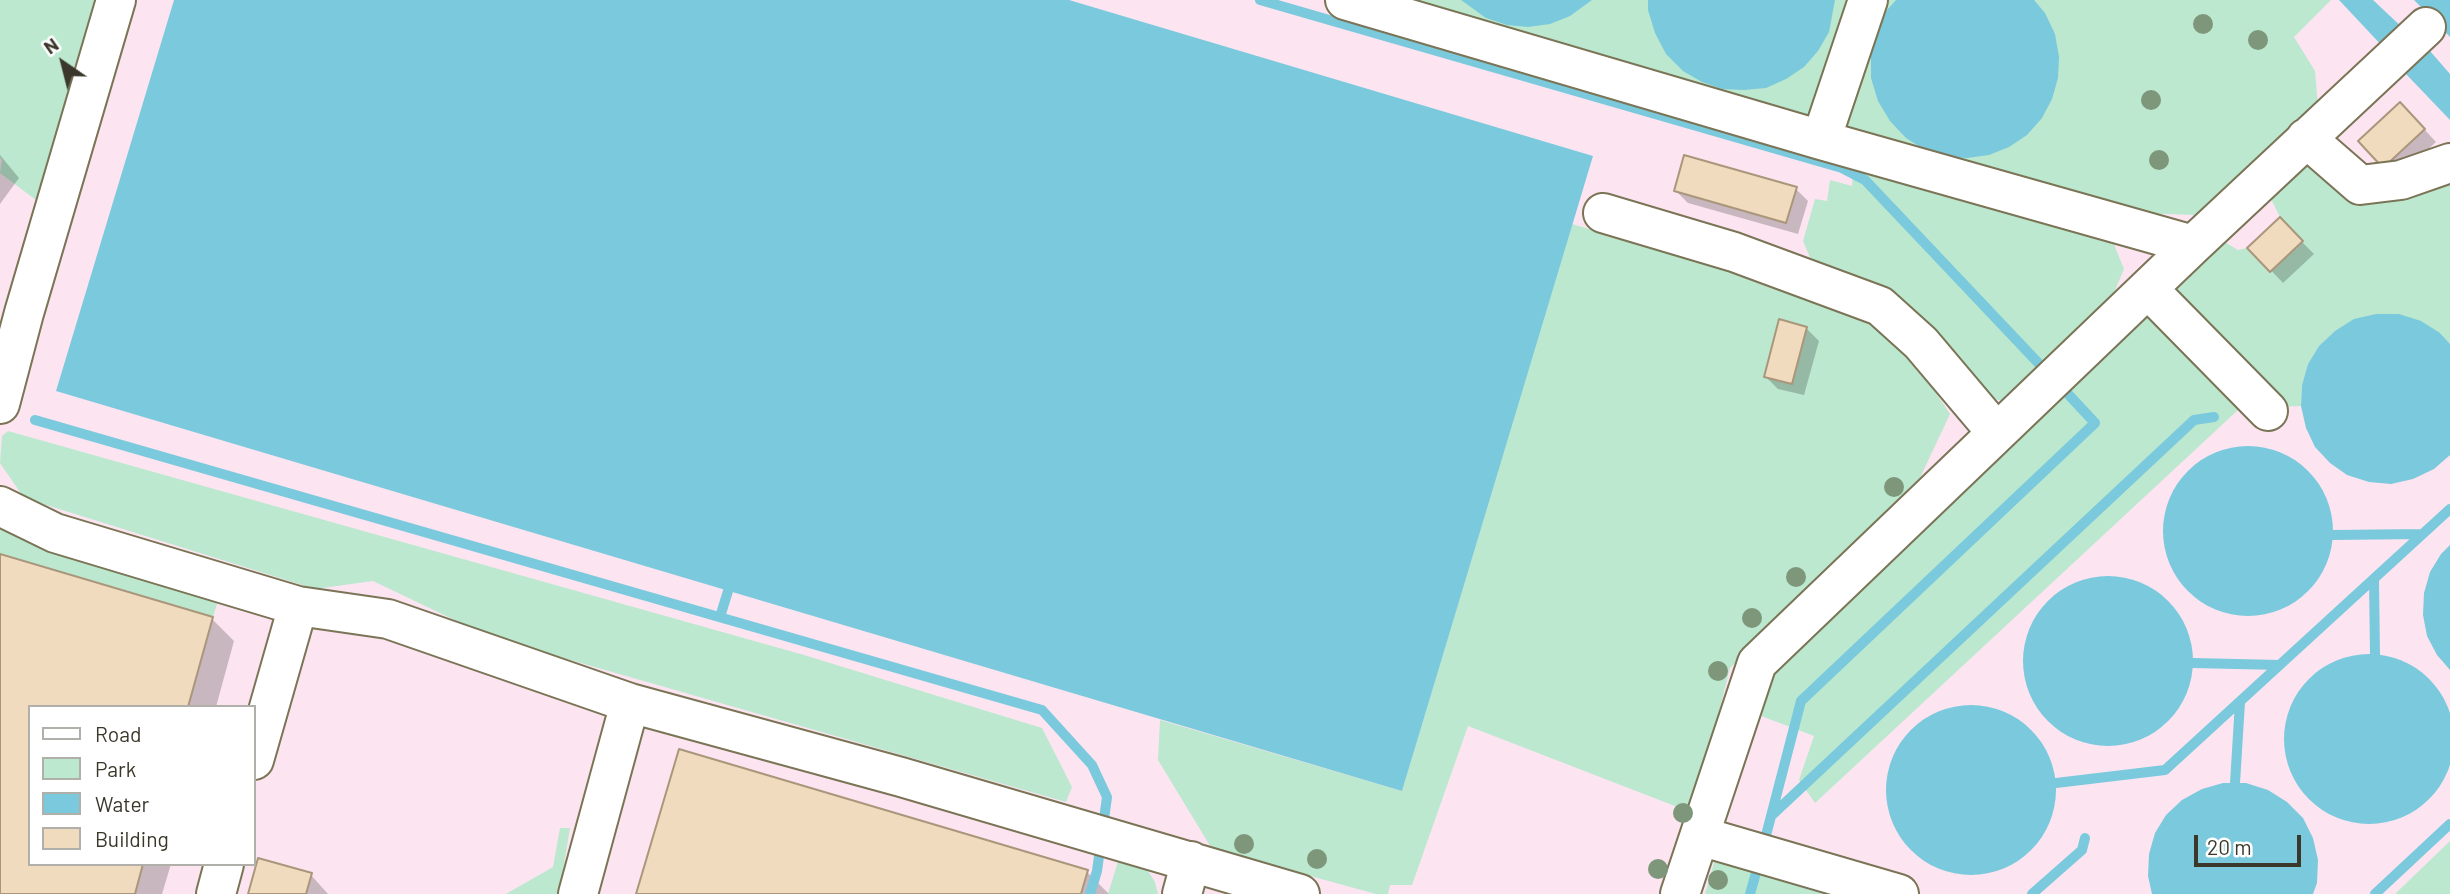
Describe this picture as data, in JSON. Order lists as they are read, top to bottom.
{
  "legend": [
    "Road",
    "Park",
    "Water",
    "Building"
  ],
  "scale_bar": "20 m",
  "north": "top left"
}
